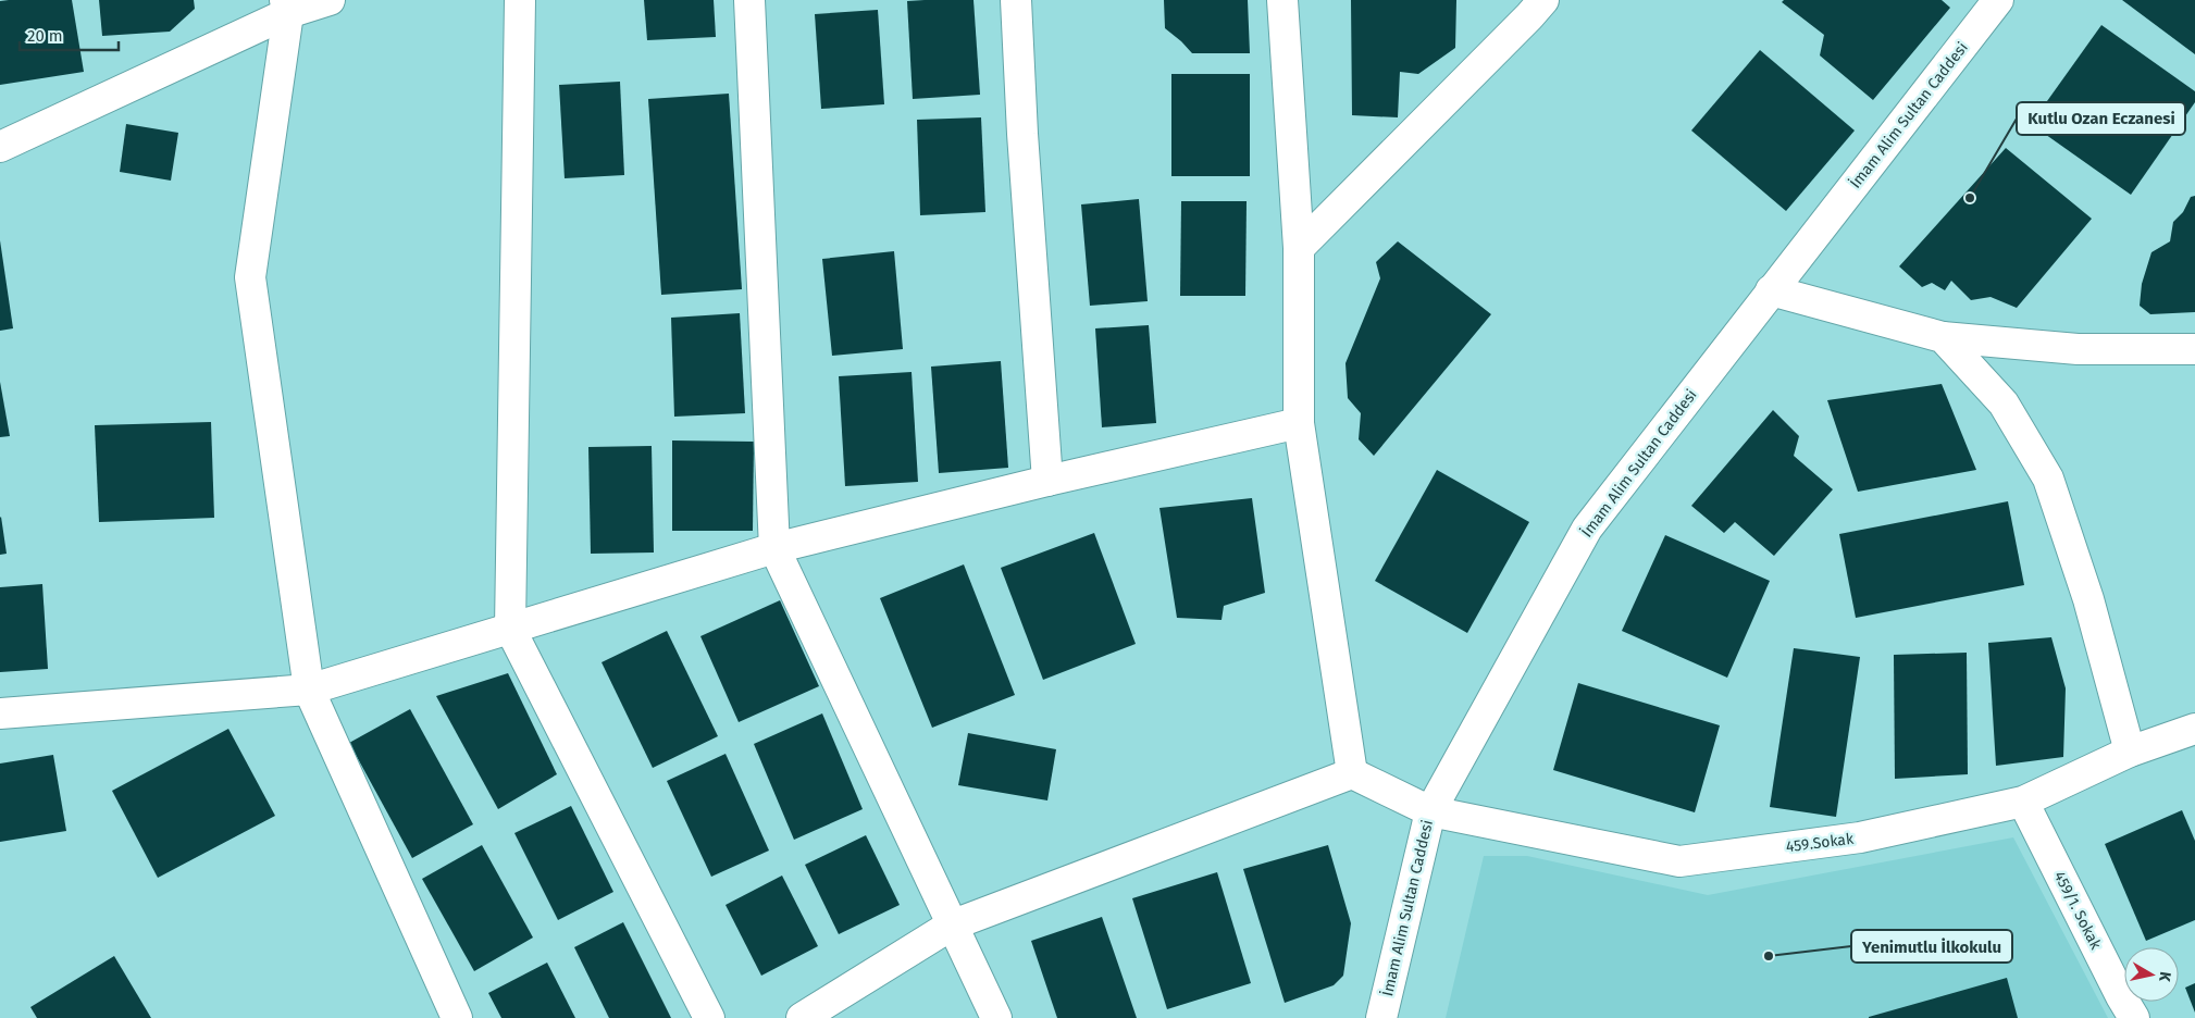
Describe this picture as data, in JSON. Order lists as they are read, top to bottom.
{
  "streets": {
    "street": ["İmam Alim Sultan Caddesi", "459.Sokak", "459/1. Sokak"]
  },
  "crossings": [
    ["İmam Alim Sultan Caddesi", "459.Sokak"],
    ["459.Sokak", "459/1. Sokak"]
  ],
  "places": ["Kutlu Ozan Eczanesi", "Yenimutlu İlkokulu"],
  "scale_bar": "20 m",
  "north": "right"
}
